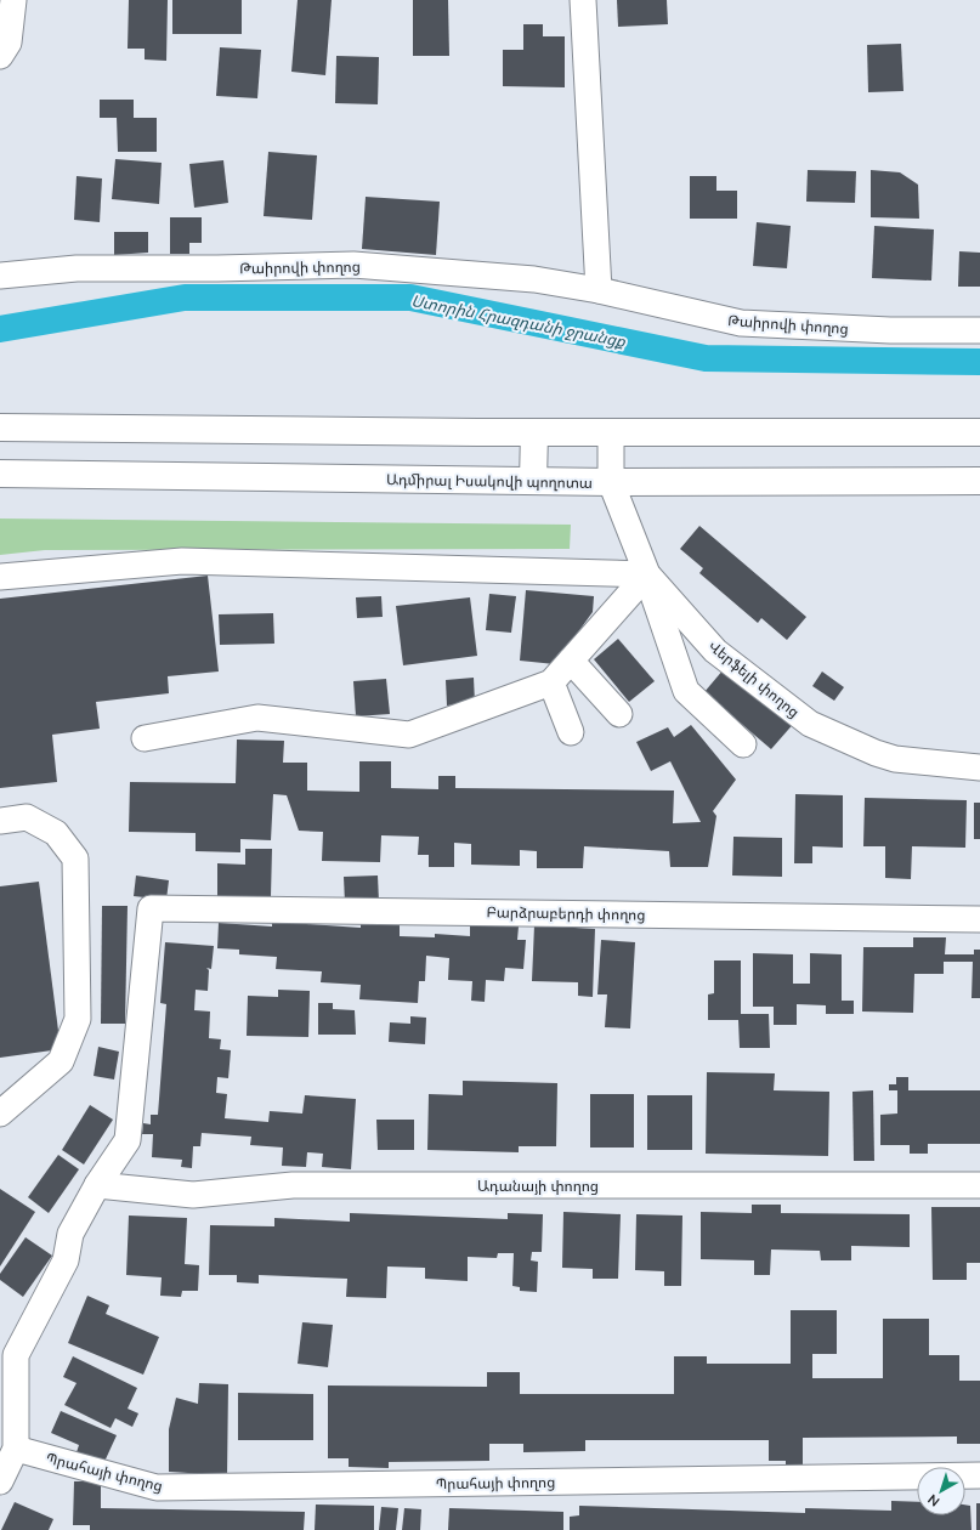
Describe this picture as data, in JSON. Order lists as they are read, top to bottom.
{
  "streets": {
    "highway": ["Ադմիրալ Իսակովի պողոտա"],
    "street": [
      "Թաիրովի փողոց",
      "Վերֆելի փողոց",
      "Բարձրաբերդի փողոց",
      "Ադանայի փողոց",
      "Պրահայի փողոց"
    ]
  },
  "crossings": [
    ["Ադմիրալ Իսակովի պողոտա", "Վերֆելի փողոց"],
    ["Բարձրաբերդի փողոց", "Ադանայի փողոց"]
  ],
  "water": ["Ստորին Հրազդանի ջրանցք"],
  "north": "bottom left"
}
